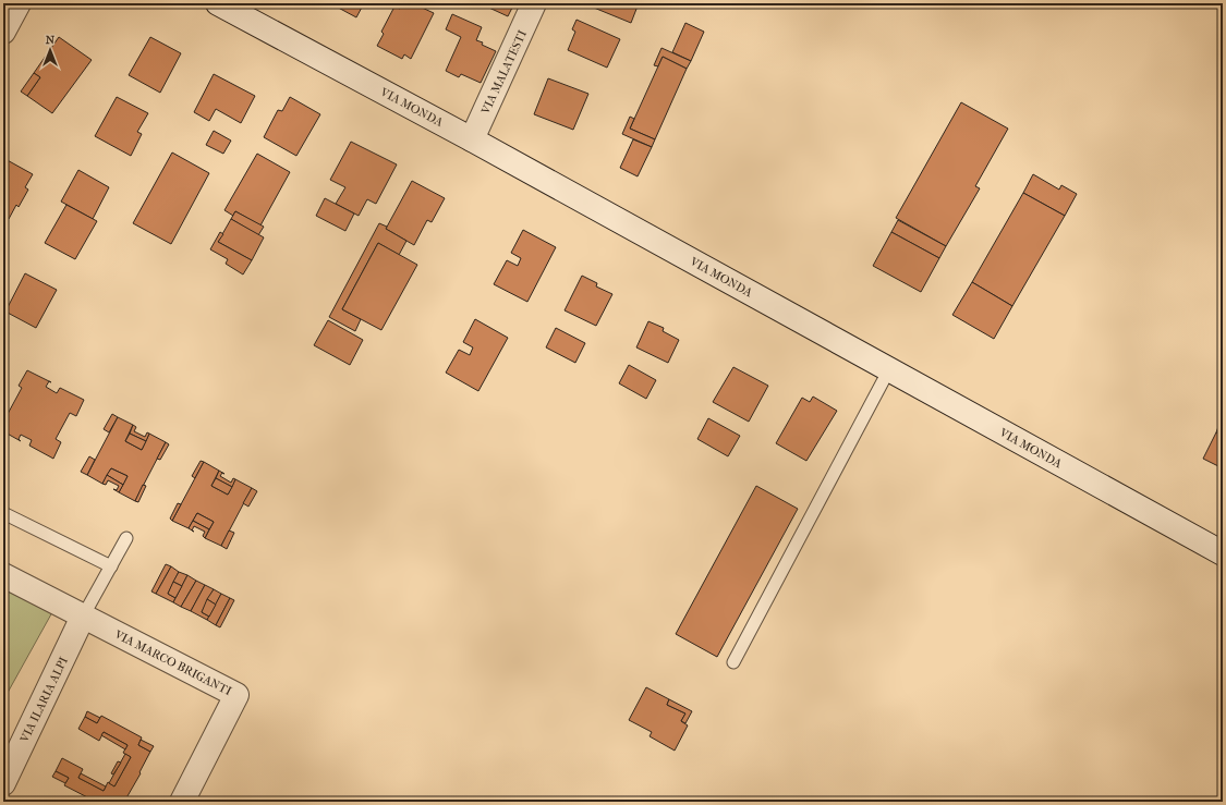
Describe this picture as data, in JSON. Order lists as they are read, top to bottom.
{
  "streets": {
    "main road": [
      "VIA MALATESTI",
      "VIA MONDA",
      "VIA MARCO BRIGANTI",
      "VIA ILARIA ALPI"
    ]
  },
  "crossings": [
    ["VIA MALATESTI", "VIA MONDA"],
    ["VIA MARCO BRIGANTI", "VIA ILARIA ALPI"]
  ],
  "north": "top"
}
